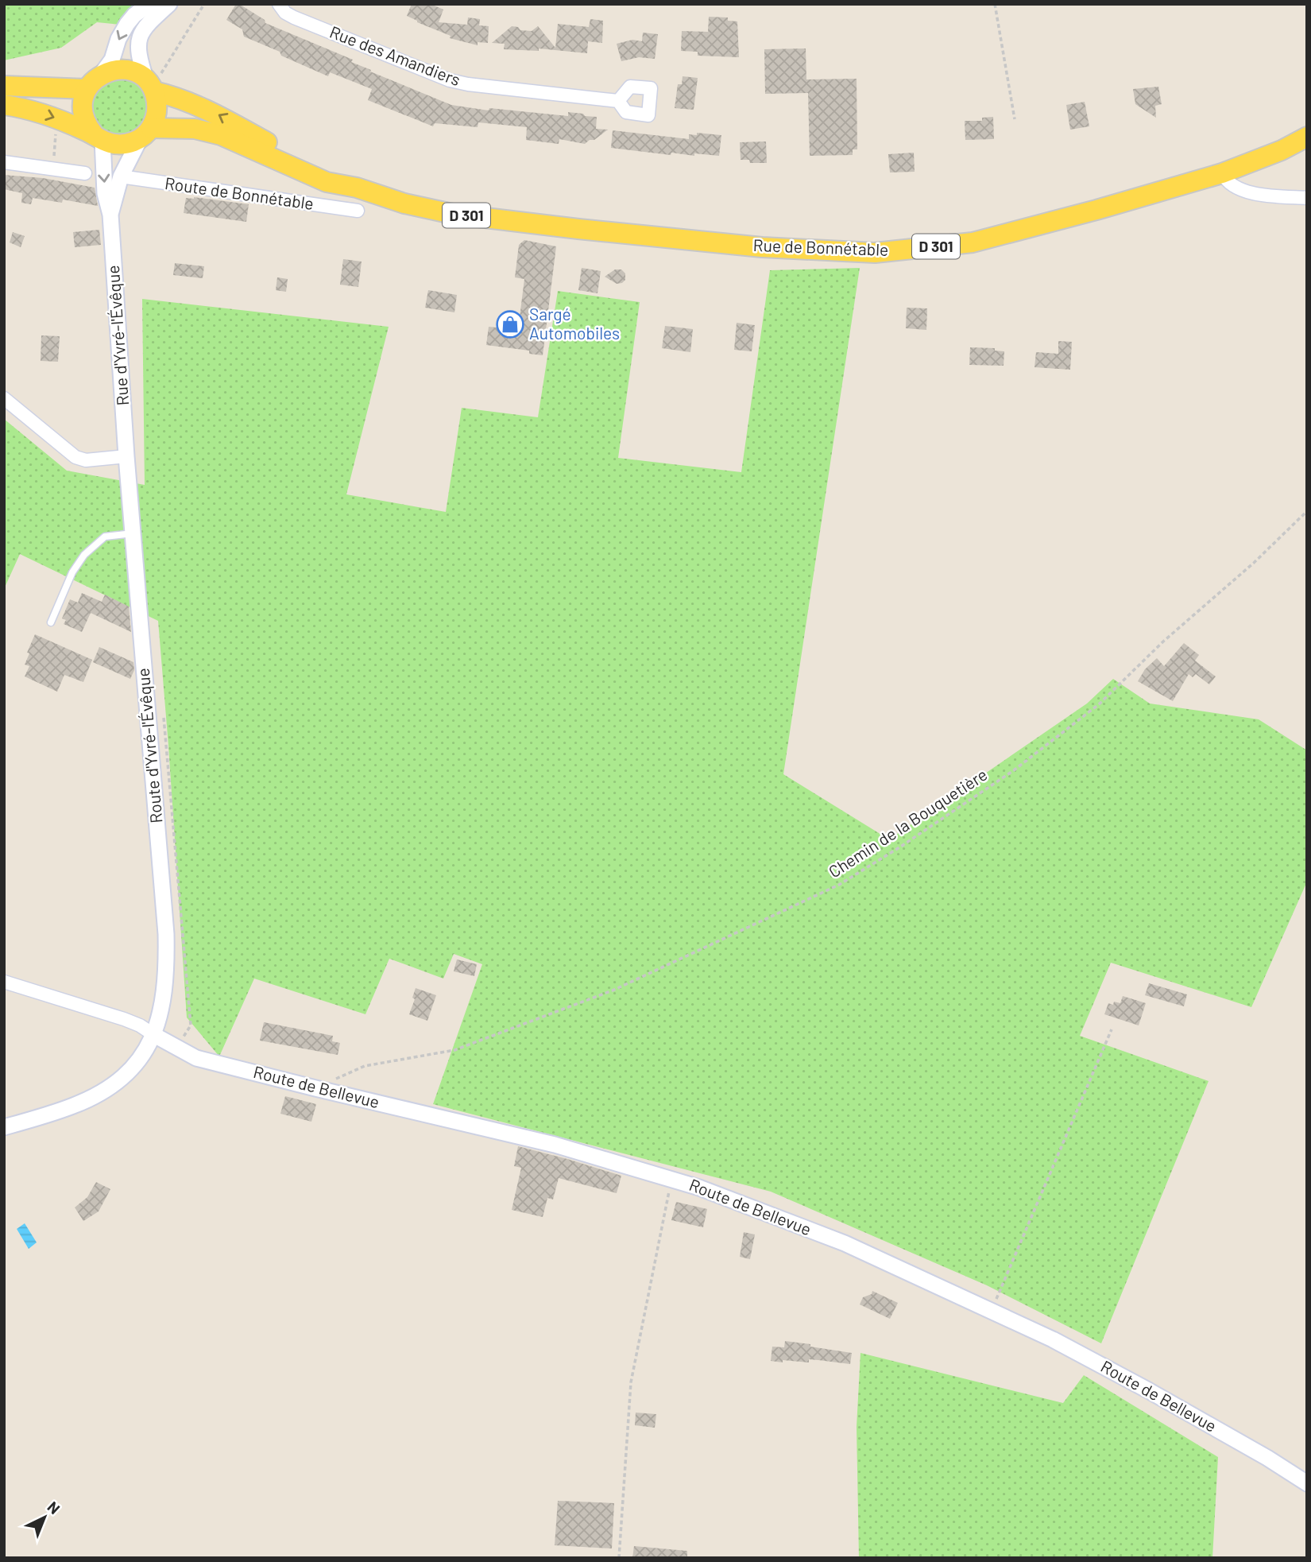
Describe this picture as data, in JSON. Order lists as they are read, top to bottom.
{
  "streets": {
    "main road": ["D 301", "Rue de Bonnétable"],
    "street": [
      "Rue des Amandiers",
      "Route de Bonnétable",
      "Rue d'Yvré-l'Évêque",
      "Route d'Yvré-l'Évêque",
      "Route de Bellevue"
    ],
    "path": ["Chemin de la Bouquetière"]
  },
  "crossings": [
    ["D 301", "Rue de Bonnétable"],
    ["Rue d'Yvré-l'Évêque", "Route d'Yvré-l'Évêque"],
    ["Route d'Yvré-l'Évêque", "Route de Bellevue"],
    ["Chemin de la Bouquetière", "Route de Bellevue"]
  ],
  "places": {
    "shop": ["Sargé Automobiles"]
  },
  "north": "top right"
}
